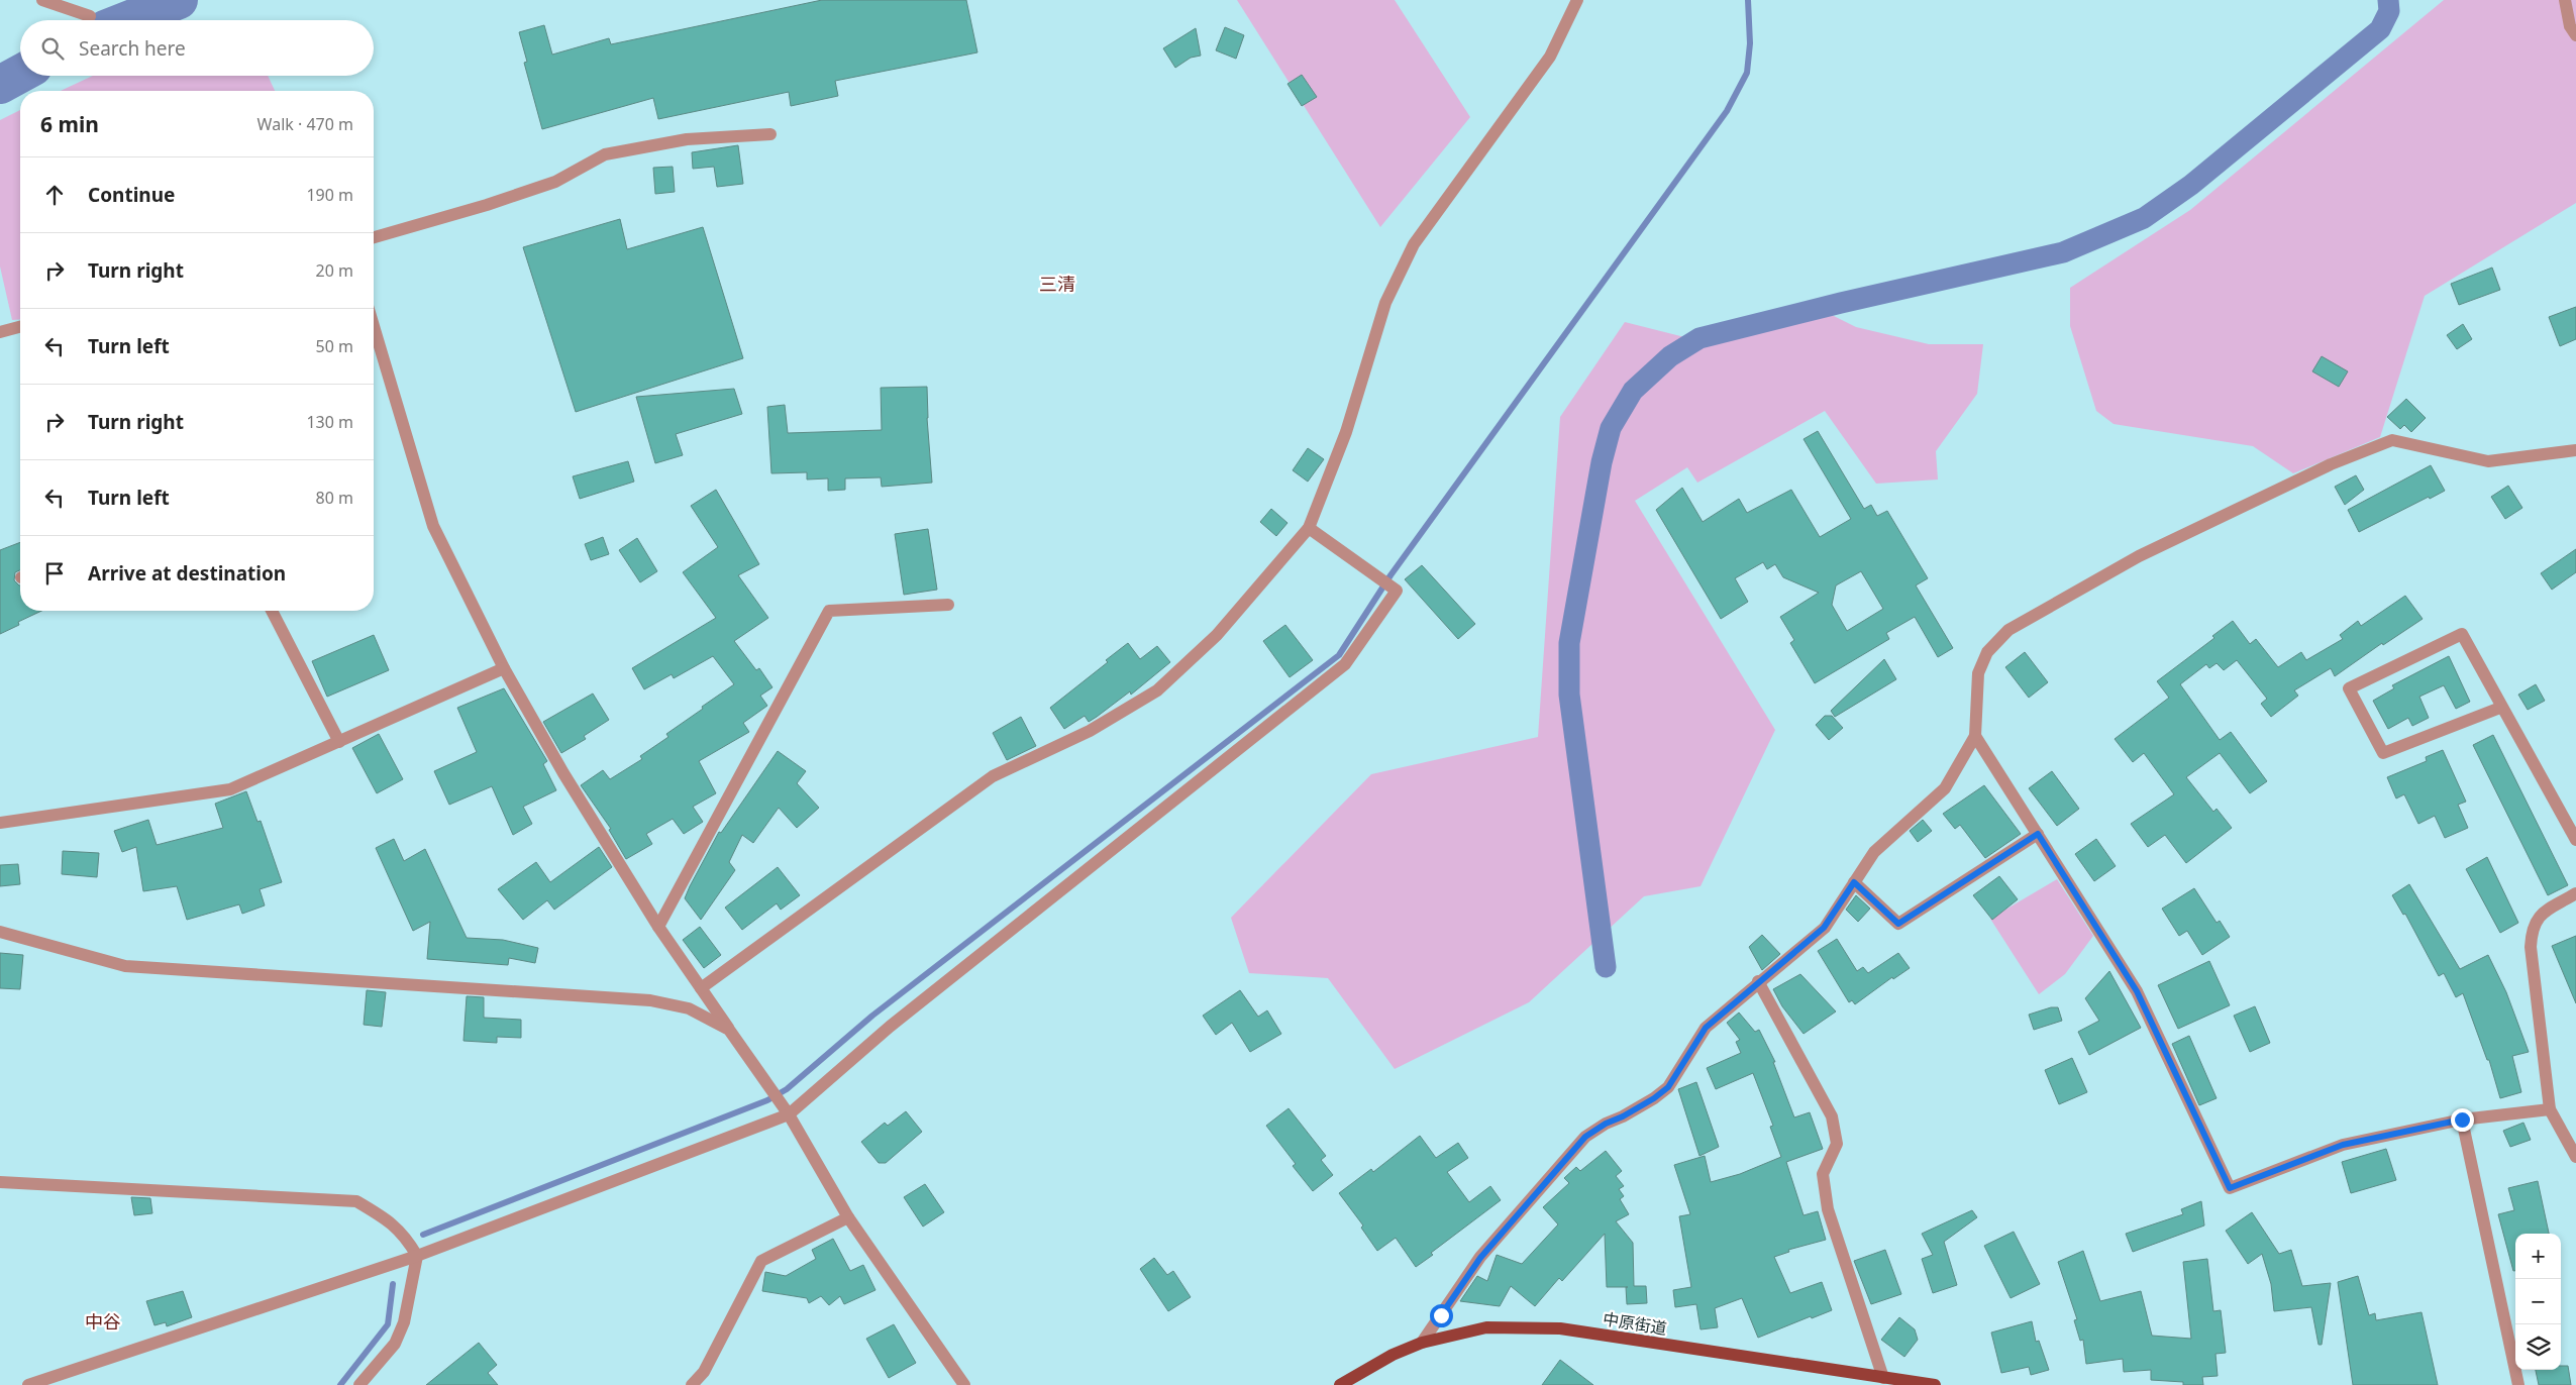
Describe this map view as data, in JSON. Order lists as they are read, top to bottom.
{
  "streets": {
    "main road": ["中原街道"]
  },
  "districts": ["三清", "中谷"],
  "page": {
    "search": "Search here",
    "heading": ["6 min", "Walk · 470 m"],
    "list": [
      ["Continue", "190 m"],
      ["Turn right", "20 m"],
      ["Turn left", "50 m"],
      ["Turn right", "130 m"],
      ["Turn left", "80 m"],
      "Arrive at destination"
    ],
    "map_buttons": ["+", "−"]
  }
}
